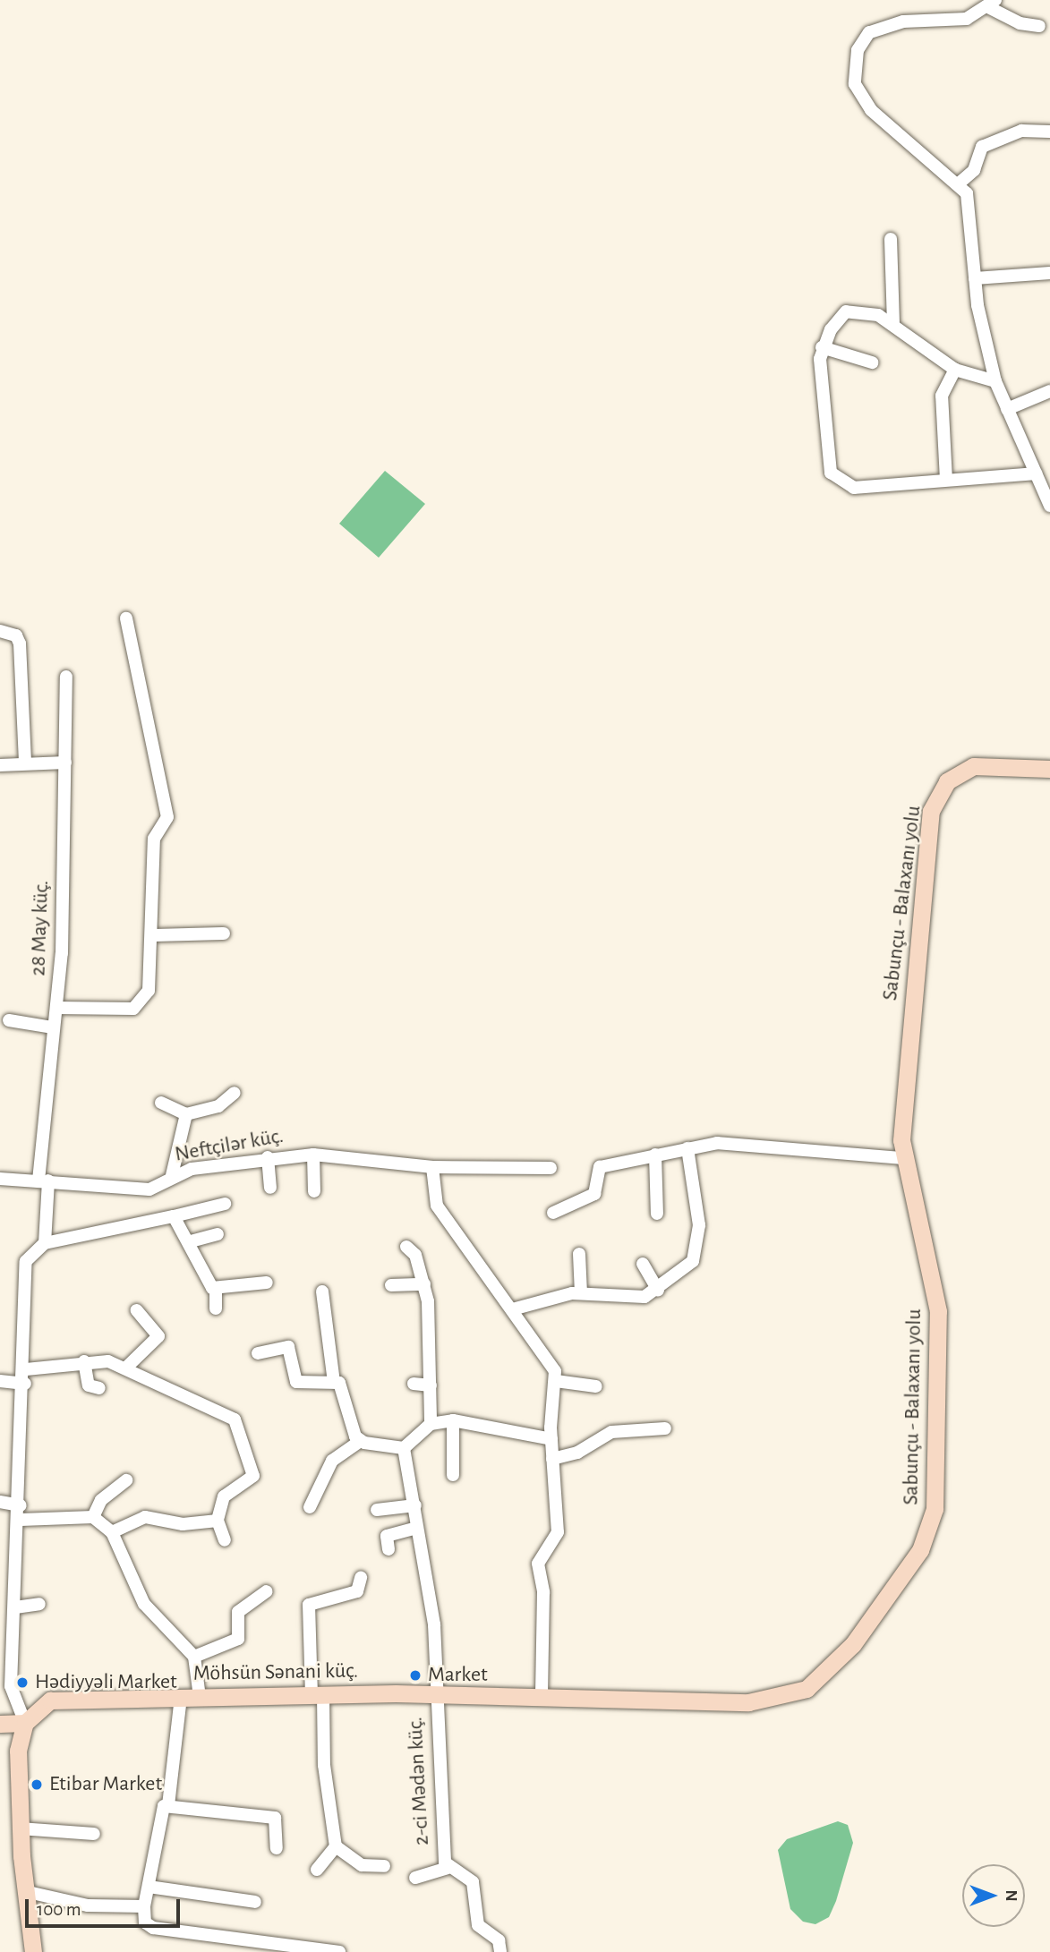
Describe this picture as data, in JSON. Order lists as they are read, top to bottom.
{
  "streets": {
    "street": [
      "Sabunçu - Balaxanı yolu",
      "28 May küç.",
      "Neftçilər küç.",
      "Möhsün Sənani küç.",
      "2-ci Mədən küç."
    ]
  },
  "crossings": [
    ["Sabunçu - Balaxanı yolu", "Möhsün Sənani küç."],
    ["28 May küç.", "Neftçilər küç."],
    ["Möhsün Sənani küç.", "2-ci Mədən küç."]
  ],
  "places": ["Market", "Hədiyyəli Market", "Etibar Market"],
  "scale_bar": "100 m",
  "north": "right"
}
